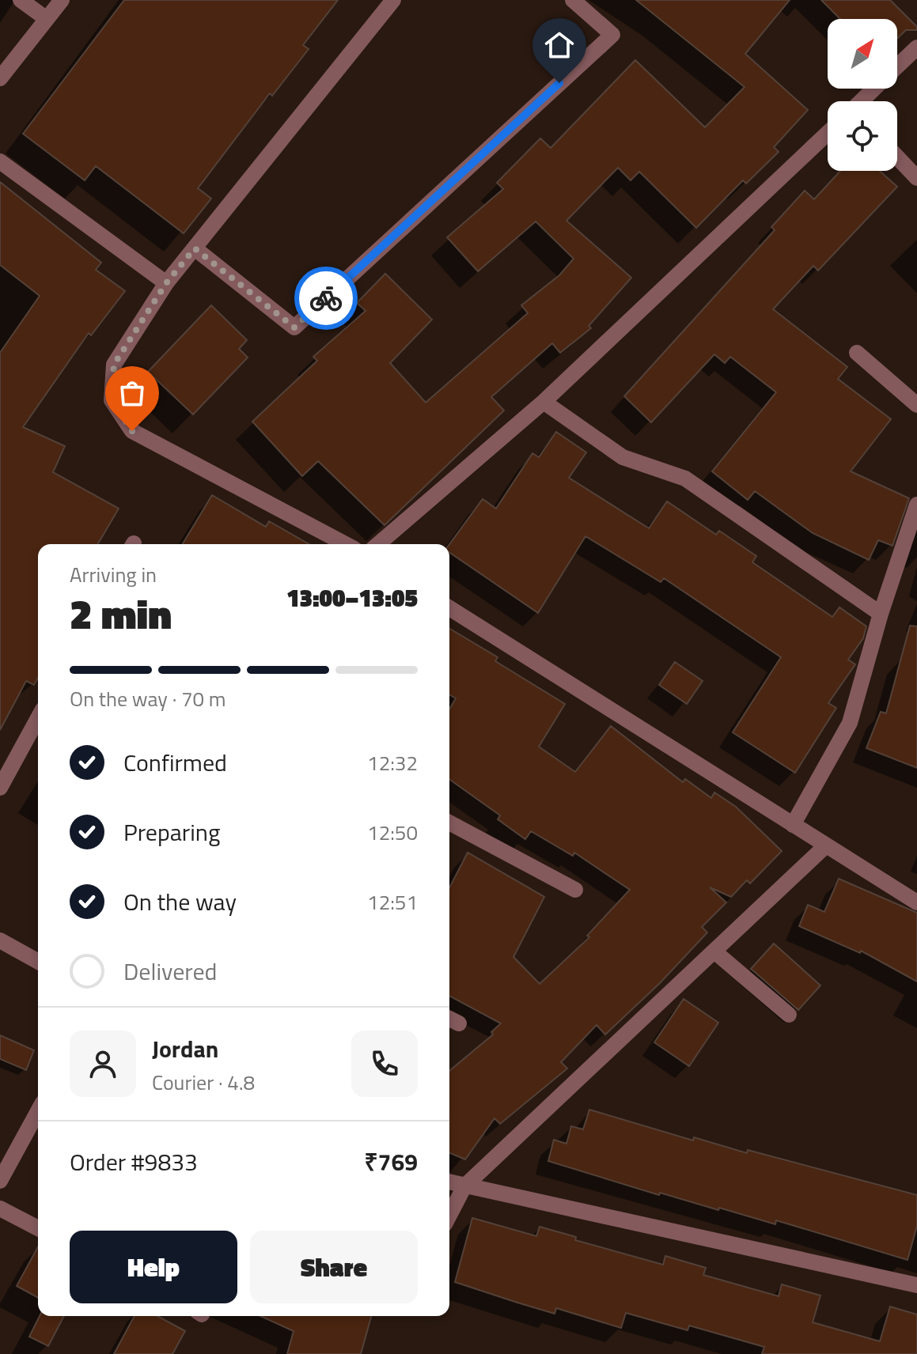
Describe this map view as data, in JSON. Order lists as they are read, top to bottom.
{
  "north": "top right",
  "page": {
    "heading": ["2 min", "Arriving in", "13:00–13:05"],
    "panel": [
      "Jordan",
      "Courier · 4.8",
      "Order #9833",
      "₹769"
    ],
    "bar": "On the way · 70 m",
    "list": [
      ["Confirmed", "12:32"],
      ["Preparing", "12:50"],
      ["On the way", "12:51"],
      "Delivered"
    ],
    "buttons": ["Help", "Share"]
  }
}
